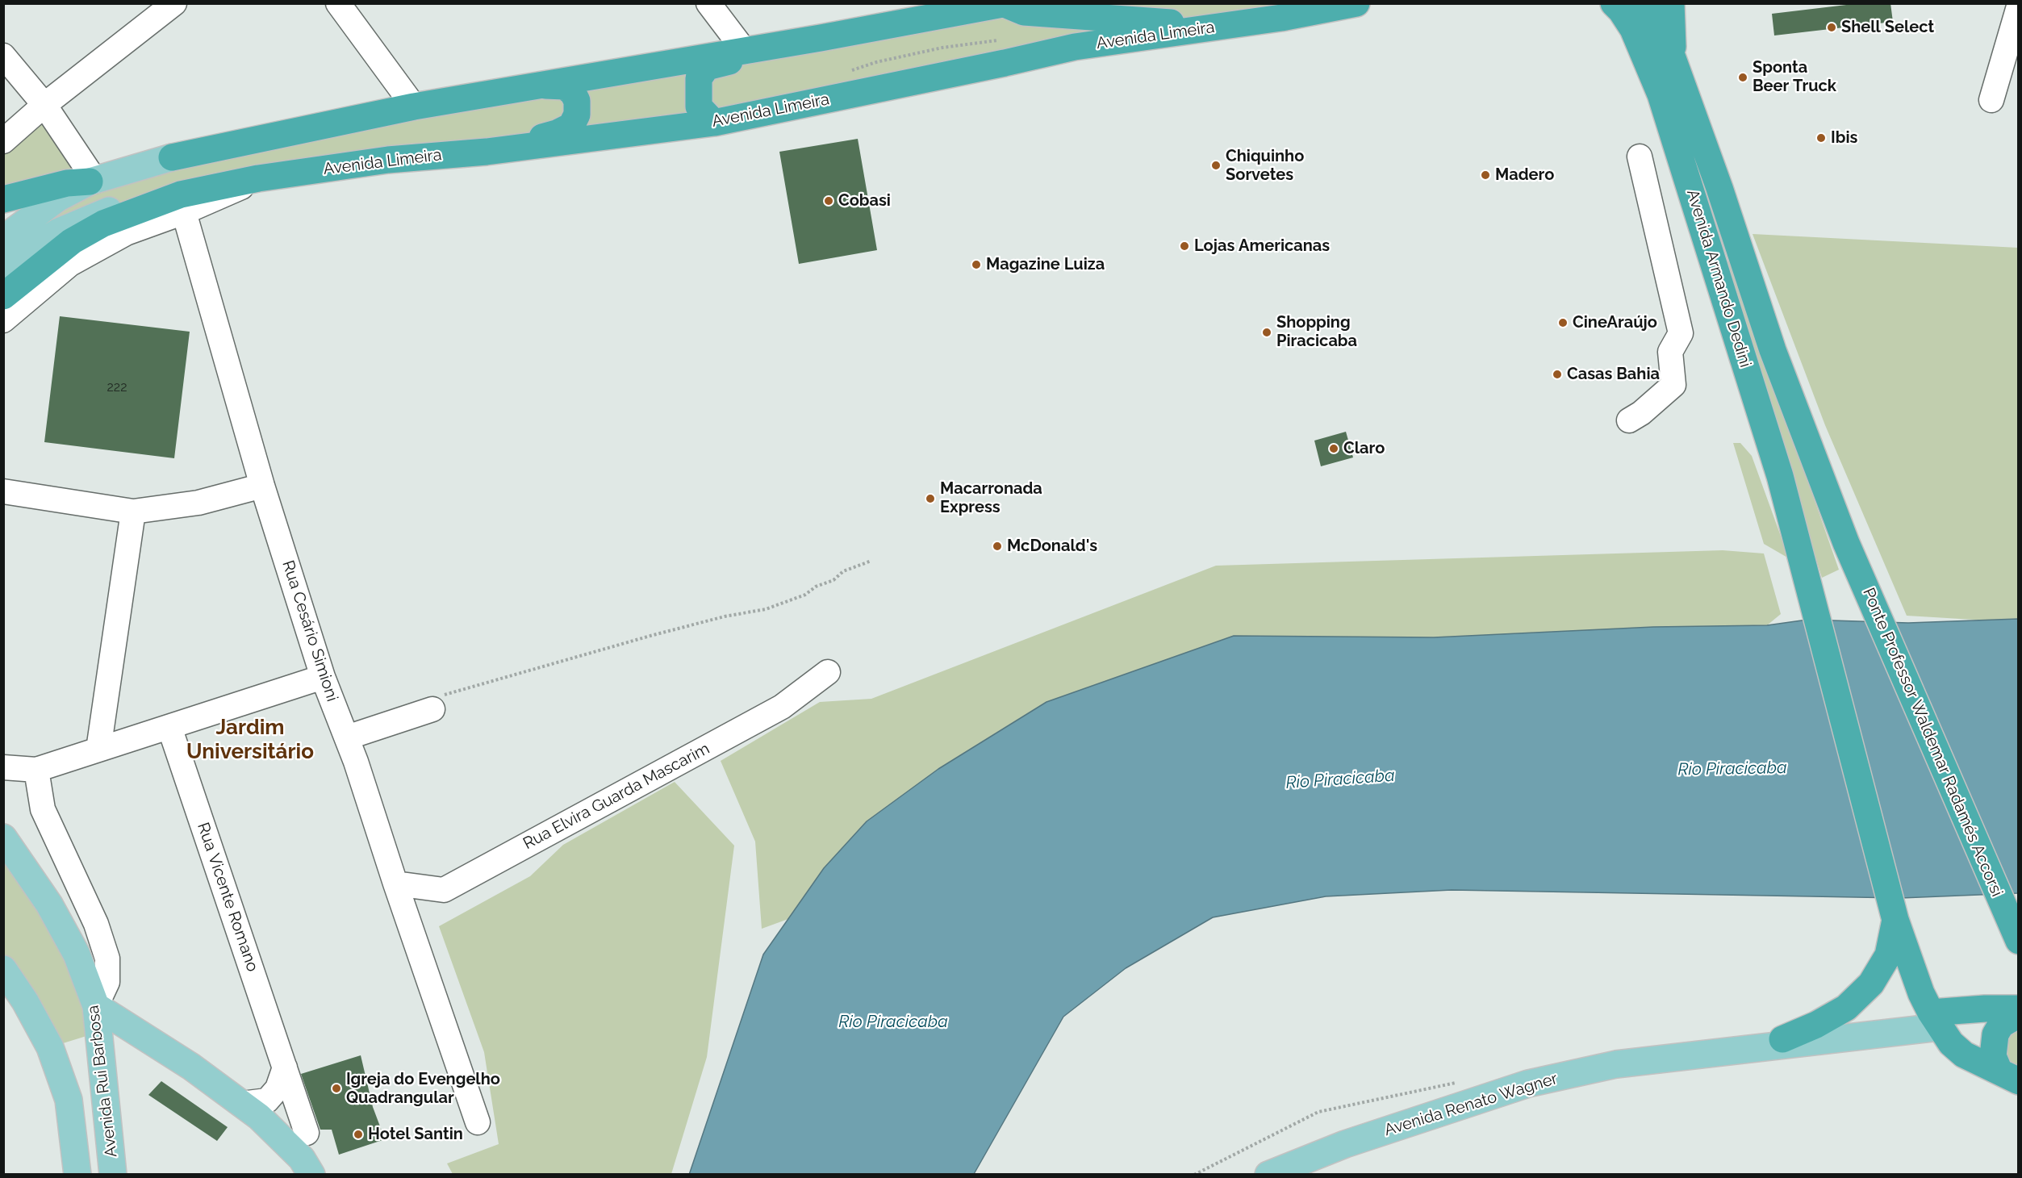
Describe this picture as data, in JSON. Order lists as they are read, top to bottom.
{
  "streets": {
    "highway": ["Avenida Limeira", "Avenida Armando Dedini", "Ponte Professor Waldemar Radamés Accorsi"],
    "main road": ["Avenida Rui Barbosa", "Avenida Renato Wagner"],
    "street": ["Rua Cesário Simioni", "Rua Elvira Guarda Mascarim", "Rua Vicente Romano"]
  },
  "crossings": [
    ["Avenida Limeira", "Rua Cesário Simioni"],
    ["Avenida Armando Dedini", "Ponte Professor Waldemar Radamés Accorsi"],
    ["Avenida Armando Dedini", "Avenida Renato Wagner"],
    ["Rua Cesário Simioni", "Rua Elvira Guarda Mascarim"]
  ],
  "districts": ["Jardim Universitário"],
  "water": ["Rio Piracicaba"],
  "places": [
    "Shell Select",
    "Sponta Beer Truck",
    "Ibis",
    "Chiquinho Sorvetes",
    "Madero",
    "Cobasi",
    "Lojas Americanas",
    "Magazine Luiza",
    "CineAraújo",
    "Shopping Piracicaba",
    "Casas Bahia",
    "Claro",
    "Macarronada Express",
    "McDonald's",
    "Igreja do Evengelho Quadrangular",
    "Hotel Santin"
  ],
  "house_numbers": ["222"]
}
